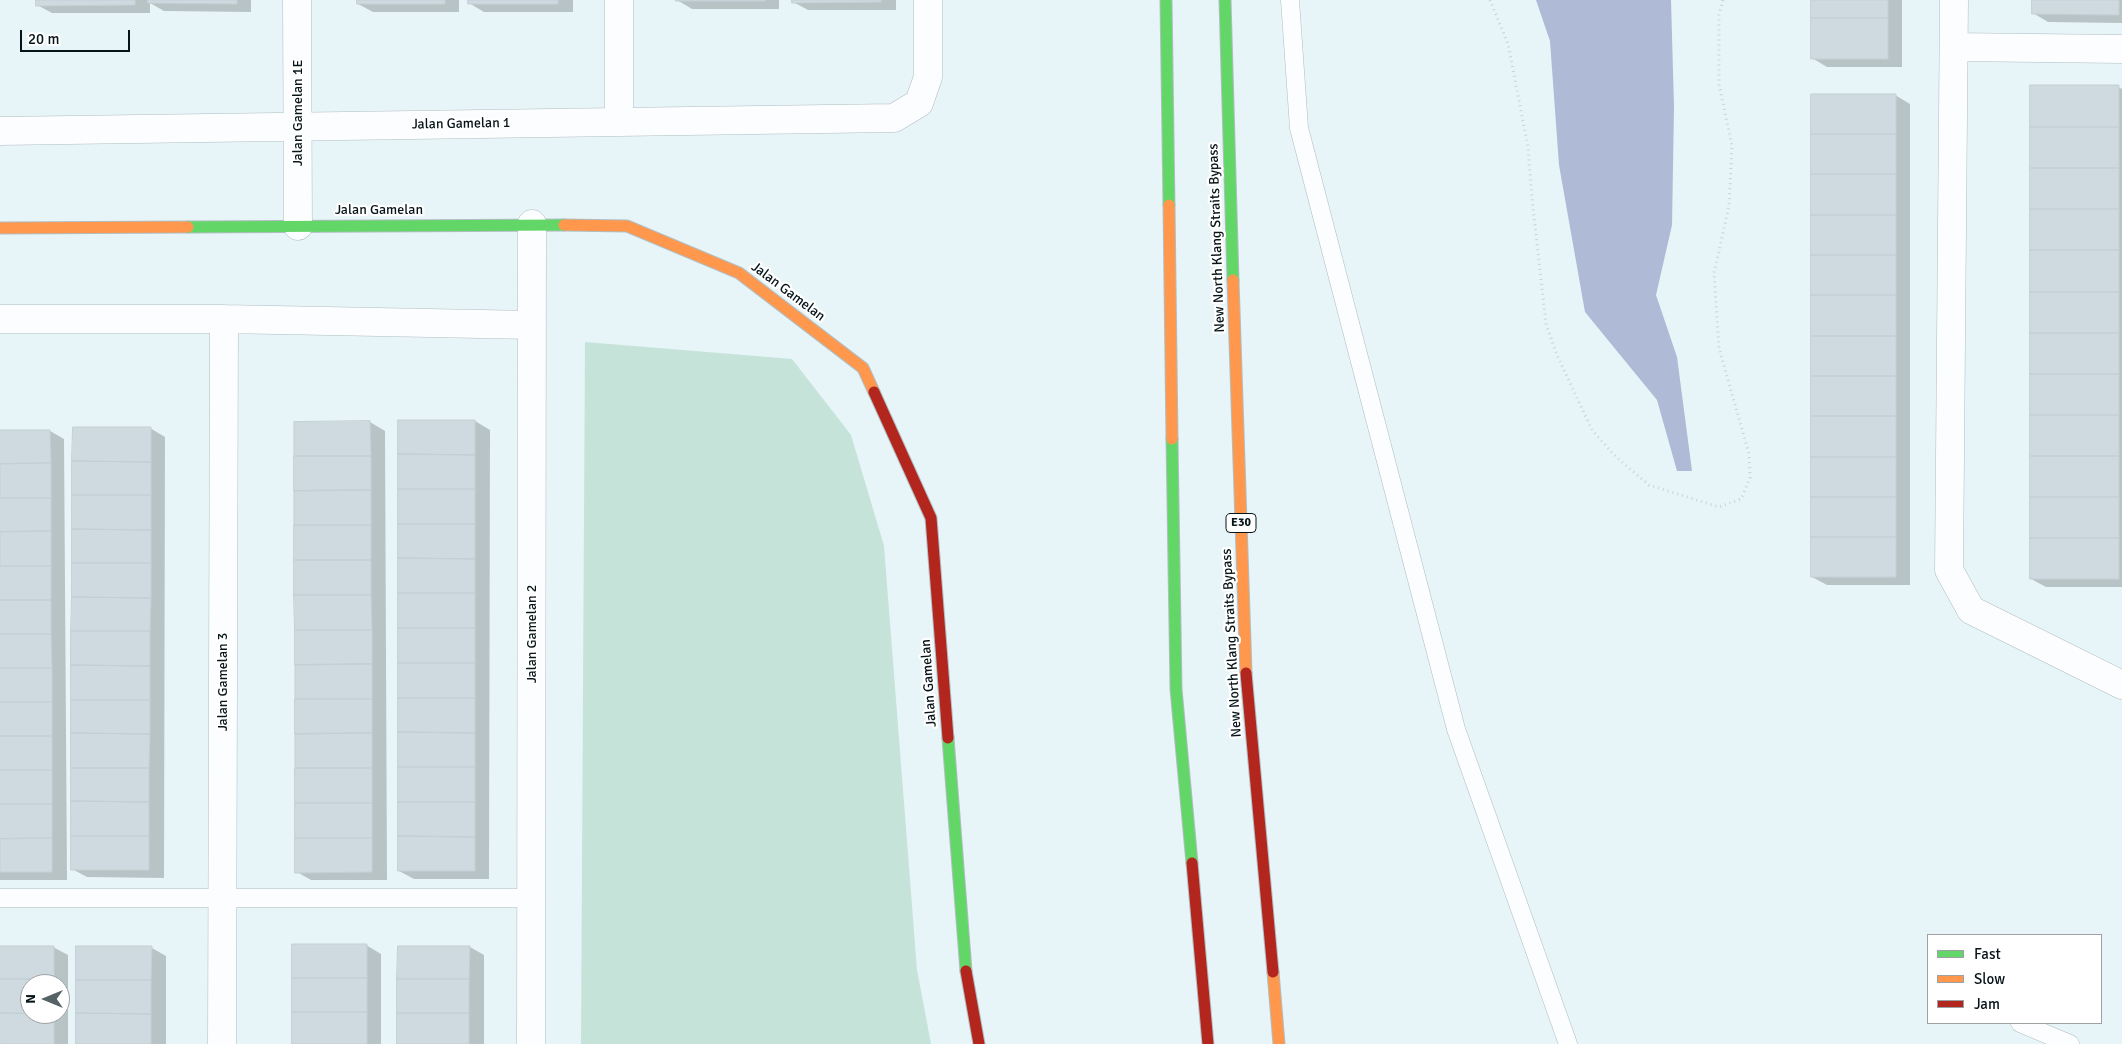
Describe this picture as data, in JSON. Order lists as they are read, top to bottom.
{
  "streets": {
    "main road": ["Jalan Gamelan", "New North Klang Straits Bypass", "E30"],
    "street": [
      "Jalan Gamelan 1E",
      "Jalan Gamelan 1",
      "Jalan Gamelan 2",
      "Jalan Gamelan 3"
    ]
  },
  "crossings": [
    ["Jalan Gamelan 1E", "Jalan Gamelan 1"],
    ["Jalan Gamelan 1E", "Jalan Gamelan"],
    ["Jalan Gamelan", "Jalan Gamelan 2"]
  ],
  "legend": ["Fast", "Slow", "Jam"],
  "scale_bar": "20 m",
  "north": "left"
}
